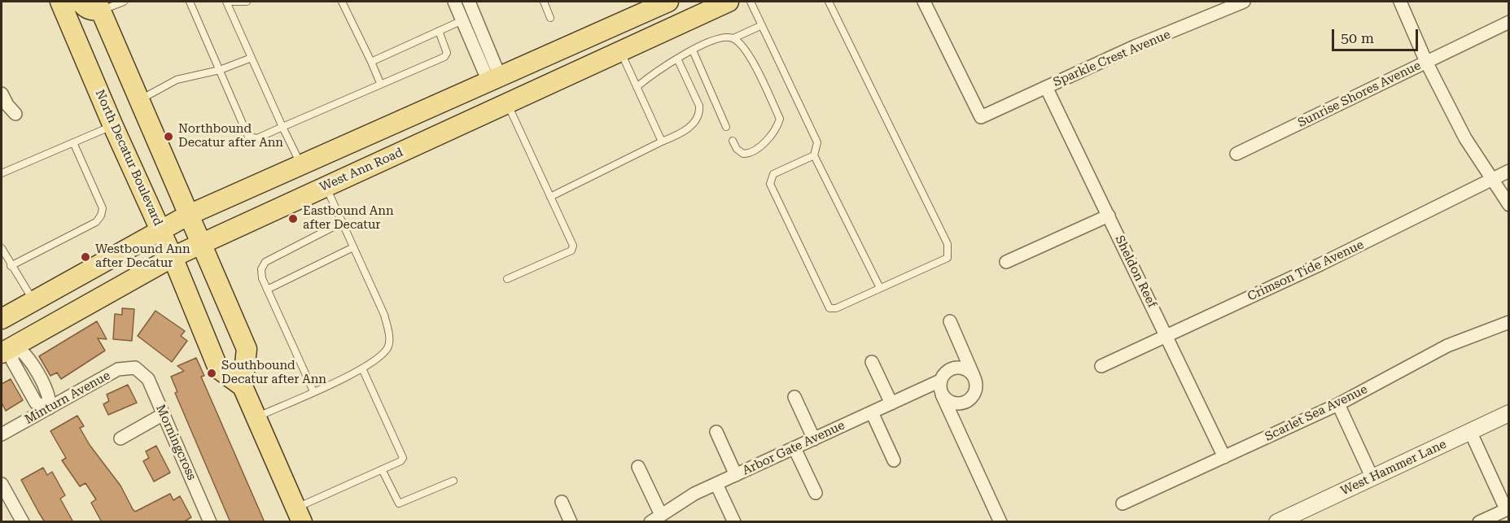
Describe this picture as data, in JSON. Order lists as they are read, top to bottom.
{
  "streets": {
    "main road": ["North Decatur Boulevard", "West Ann Road"],
    "street": [
      "Sparkle Crest Avenue",
      "Sunrise Shores Avenue",
      "Crimson Tide Avenue",
      "Sheldon Reef",
      "Minturn Avenue",
      "Scarlet Sea Avenue",
      "Morningcross",
      "Arbor Gate Avenue",
      "West Hammer Lane"
    ]
  },
  "crossings": [
    ["Sparkle Crest Avenue", "Sheldon Reef"],
    ["North Decatur Boulevard", "West Ann Road"],
    ["Crimson Tide Avenue", "Sheldon Reef"],
    ["Sheldon Reef", "Scarlet Sea Avenue"],
    ["Minturn Avenue", "Morningcross"]
  ],
  "places": [
    "Northbound Decatur after Ann",
    "Eastbound Ann after Decatur",
    "Westbound Ann after Decatur",
    "Southbound Decatur after Ann"
  ],
  "scale_bar": "50 m"
}
